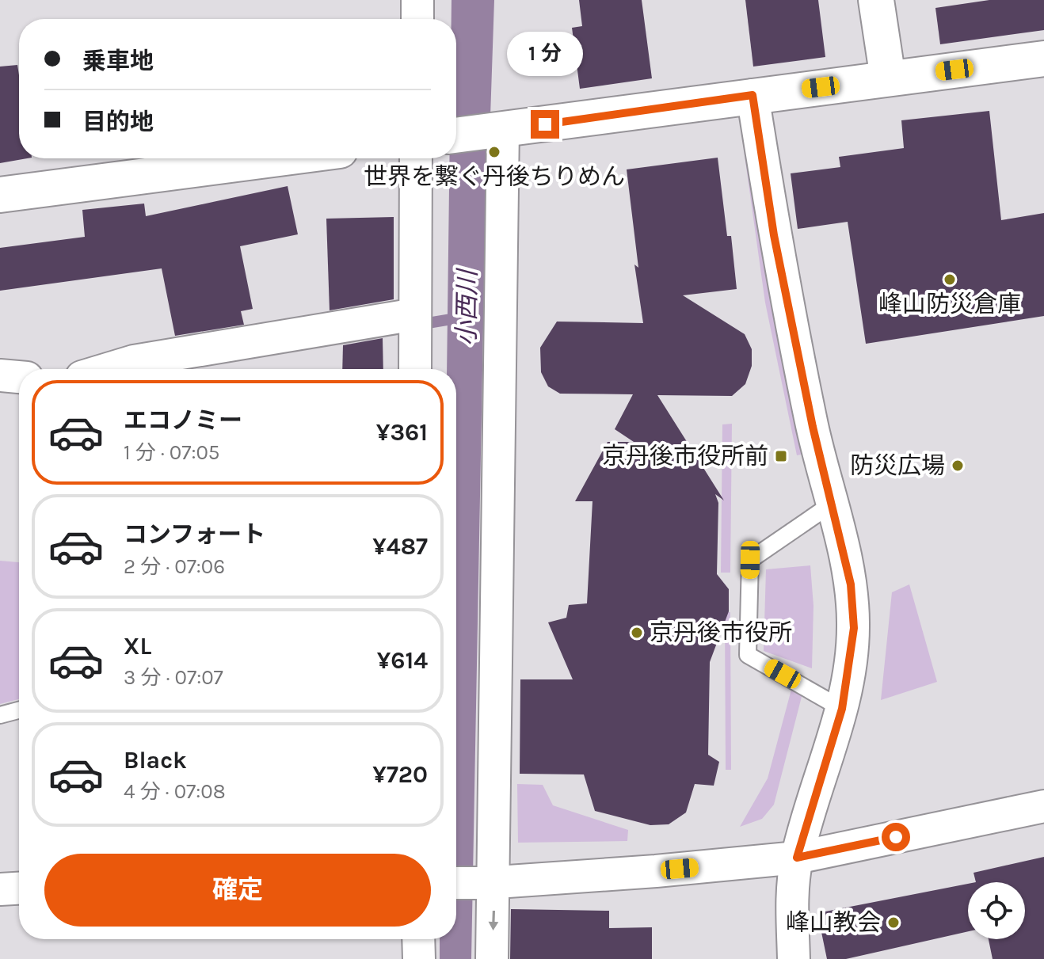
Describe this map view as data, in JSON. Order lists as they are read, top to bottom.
{
  "water": ["小西川"],
  "places": {
    "other": [
      "世界を繋ぐ丹後ちりめん",
      "峰山防災倉庫",
      "防災広場",
      "京丹後市役所",
      "峰山教会"
    ],
    "transit": ["京丹後市役所前"]
  },
  "page": {
    "banner": ["乗車地", "目的地"],
    "bubble": "1 分",
    "list": [
      {
        "name": "エコノミー",
        "note": "1 分 · 07:05",
        "value": "¥361"
      },
      {
        "name": "コンフォート",
        "note": "2 分 · 07:06",
        "value": "¥487"
      },
      {
        "name": "XL",
        "note": "3 分 · 07:07",
        "value": "¥614"
      },
      {
        "name": "Black",
        "note": "4 分 · 07:08",
        "value": "¥720"
      }
    ],
    "buttons": "確定"
  }
}
